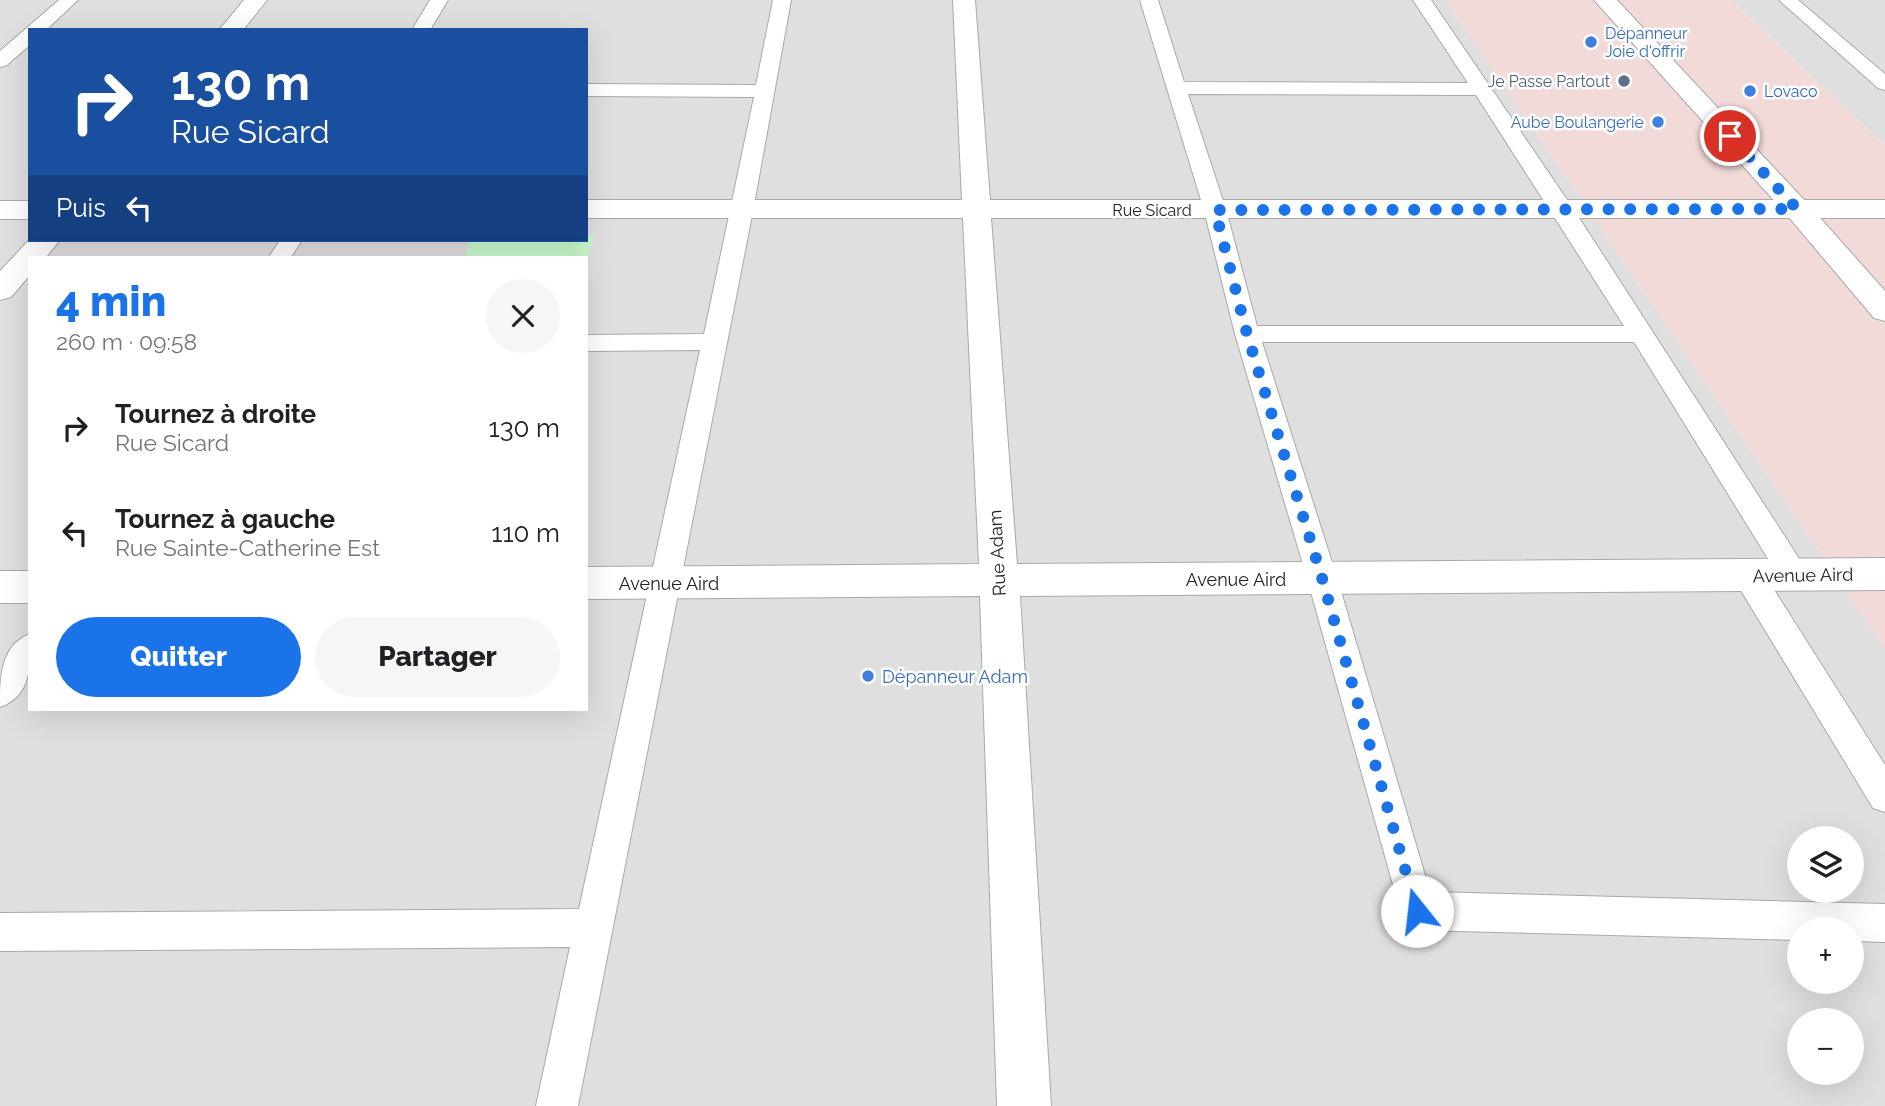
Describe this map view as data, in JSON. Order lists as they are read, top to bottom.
{
  "streets": {
    "street": ["Rue Sicard", "Rue Adam", "Avenue Aird"]
  },
  "crossings": [
    ["Rue Sicard", "Rue Adam"],
    ["Rue Adam", "Avenue Aird"]
  ],
  "places": [
    "Dépanneur Joie d'offrir",
    "Je Passe Partout",
    "Lovaco",
    "Aube Boulangerie",
    "Dépanneur Adam"
  ],
  "page": {
    "turn": ["130 m", "Rue Sicard"],
    "then": "Puis",
    "heading": ["4 min", "260 m · 09:58"],
    "list": [
      {
        "name": "Tournez à droite",
        "note": "Rue Sicard",
        "value": "130 m"
      },
      {
        "name": "Tournez à gauche",
        "note": "Rue Sainte-Catherine Est",
        "value": "110 m"
      }
    ],
    "buttons": ["Quitter", "Partager"],
    "map_buttons": ["+", "−"]
  }
}
